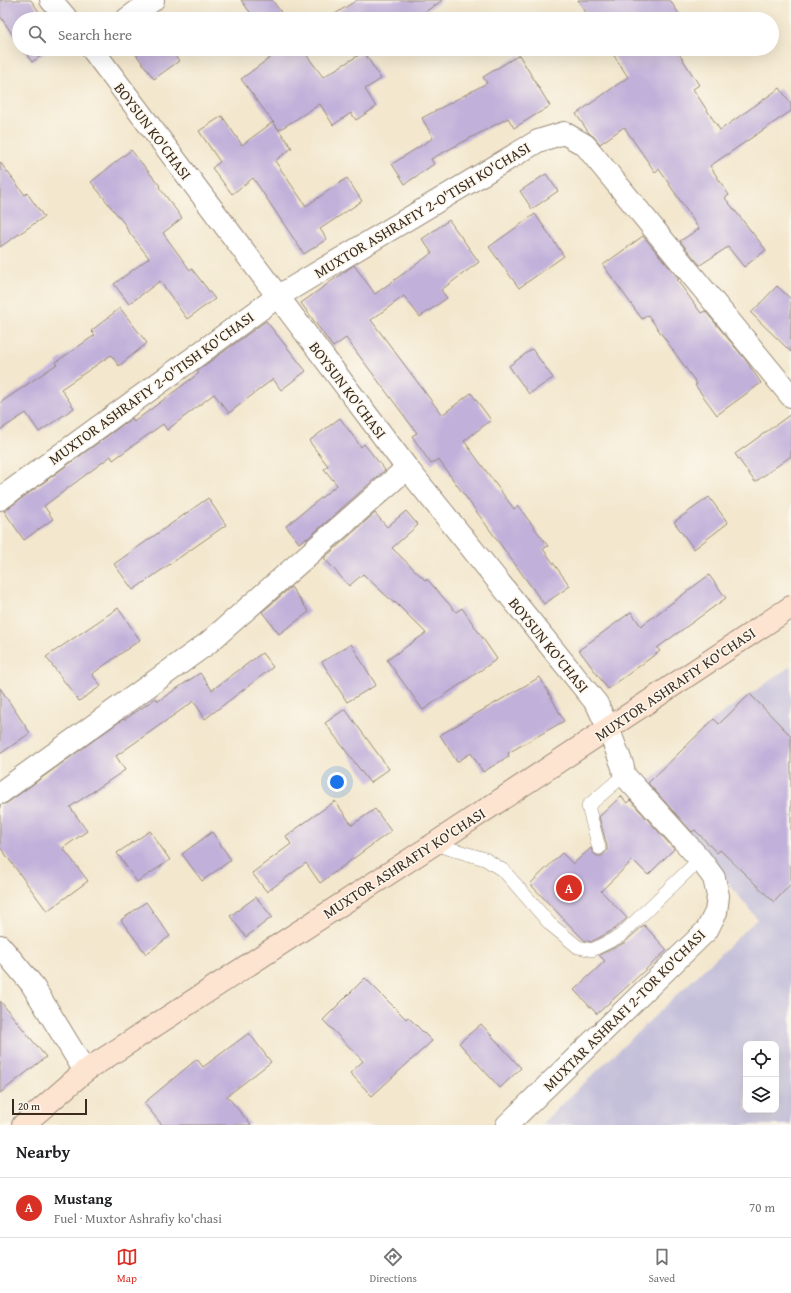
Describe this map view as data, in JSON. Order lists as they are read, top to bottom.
{
  "streets": {
    "main road": ["MUXTOR ASHRAFIY KO'CHASI"],
    "street": ["BOYSUN KO'CHASI", "MUXTOR ASHRAFIY 2-O'TISH KO'CHASI", "MUXTAR ASHRAFI 2-TOR KO'CHASI"]
  },
  "crossings": [
    ["BOYSUN KO'CHASI", "MUXTOR ASHRAFIY 2-O'TISH KO'CHASI"],
    ["BOYSUN KO'CHASI", "MUXTOR ASHRAFIY KO'CHASI"],
    ["BOYSUN KO'CHASI", "MUXTAR ASHRAFI 2-TOR KO'CHASI"],
    ["MUXTOR ASHRAFIY KO'CHASI", "MUXTAR ASHRAFI 2-TOR KO'CHASI"]
  ],
  "scale_bar": "20 m",
  "page": {
    "search": "Search here",
    "pins": "A",
    "scale": "20 m",
    "heading": "Nearby",
    "list": [
      {
        "mark": "A",
        "name": "Mustang",
        "note": "Fuel · Muxtor Ashrafiy ko'chasi",
        "value": "70 m"
      }
    ],
    "nav": ["Map", "Directions", "Saved"]
  }
}
